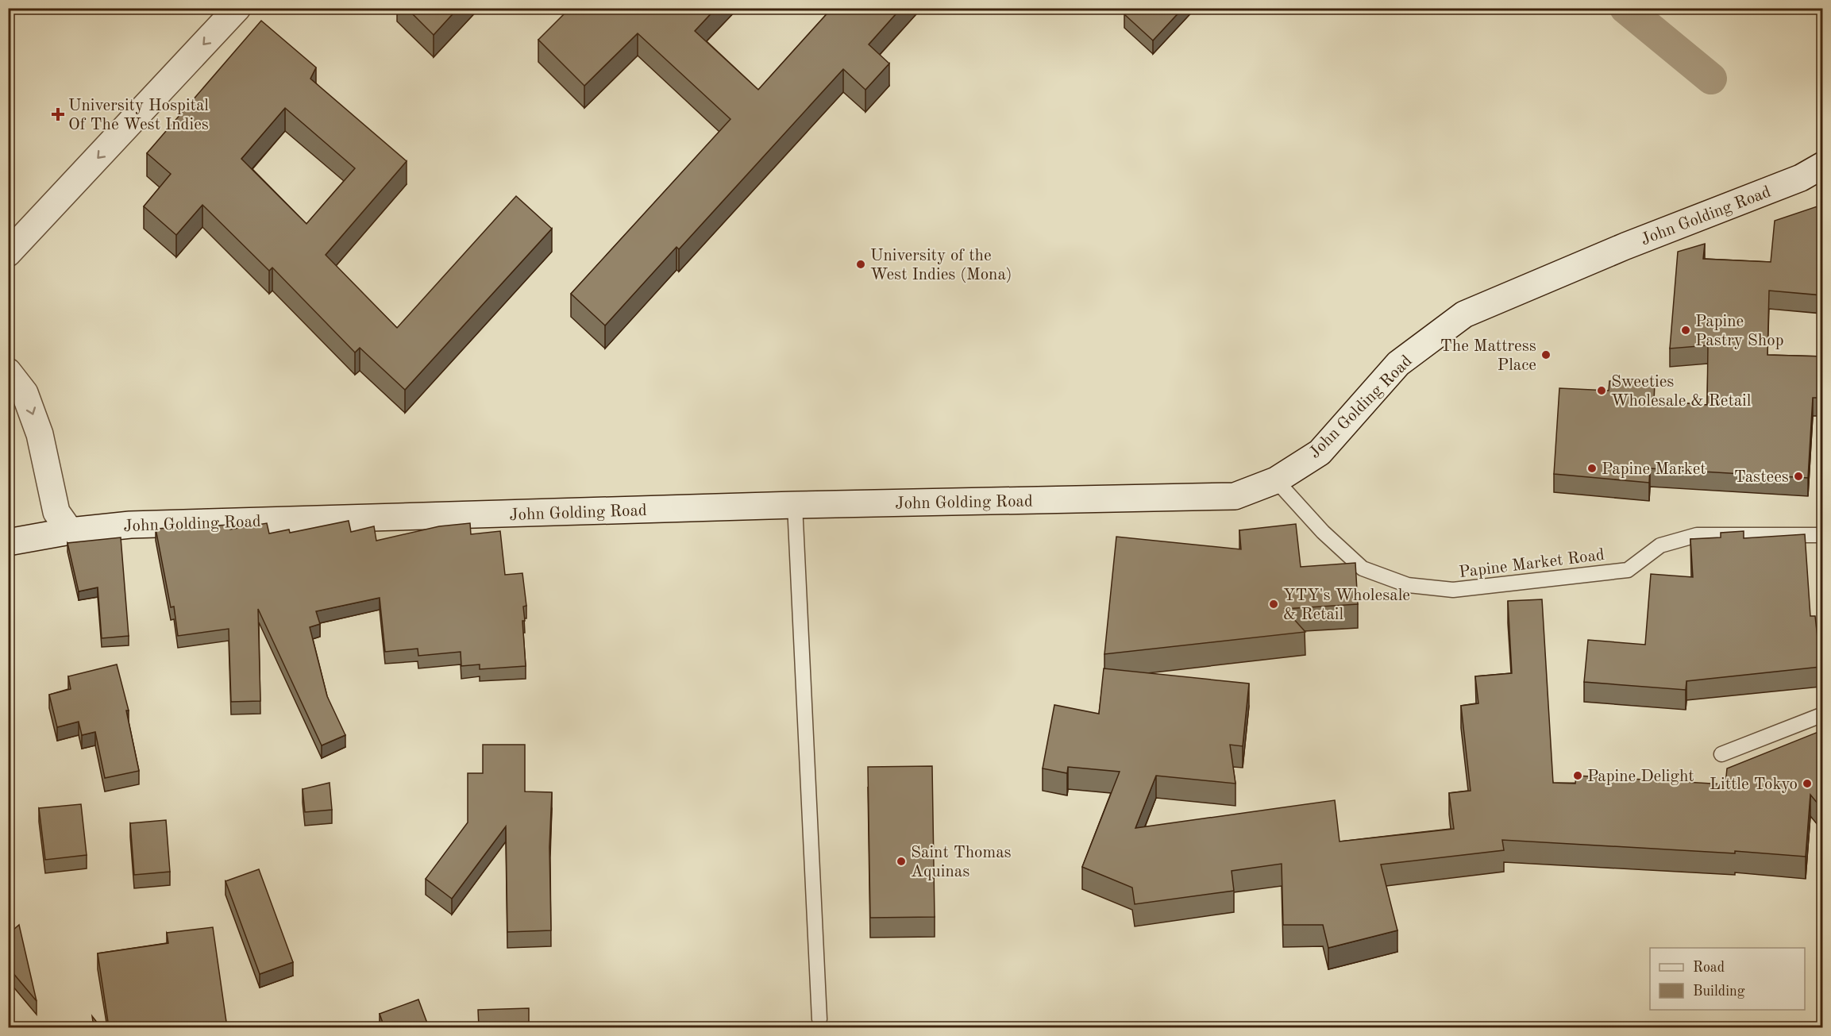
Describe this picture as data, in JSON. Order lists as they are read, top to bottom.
{
  "streets": {
    "street": ["John Golding Road"],
    "lane": ["Papine Market Road"]
  },
  "crossings": [
    ["John Golding Road", "Papine Market Road"]
  ],
  "places": {
    "health": ["University Hospital Of The West Indies"],
    "other": [
      "University of the West Indies (Mona)",
      "Papine Pastry Shop",
      "The Mattress Place",
      "Sweeties Wholesale & Retail",
      "Papine Market",
      "Tastees",
      "YTY's Wholesale & Retail",
      "Papine Delight",
      "Little Tokyo",
      "Saint Thomas Aquinas"
    ]
  },
  "legend": ["Road", "Building"]
}
